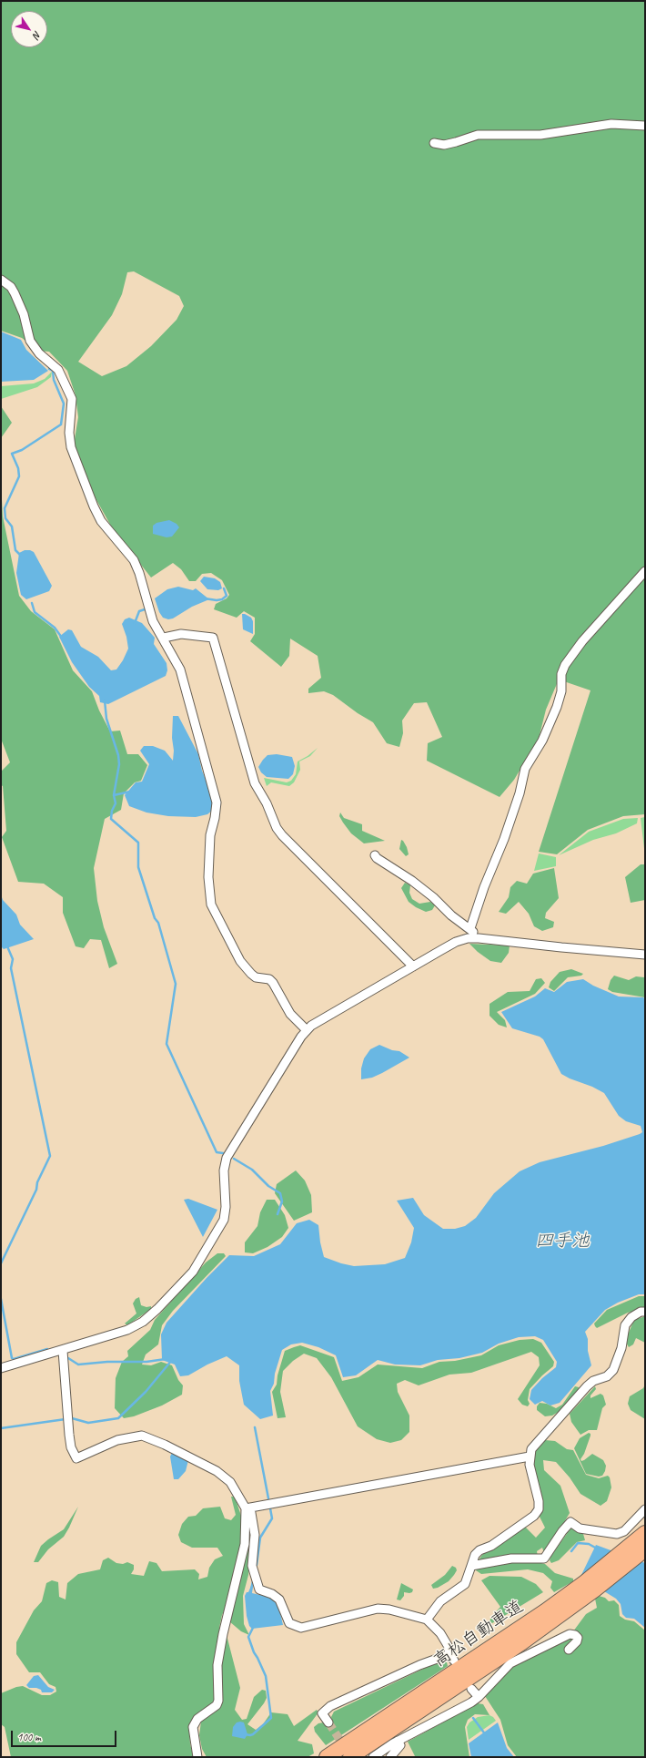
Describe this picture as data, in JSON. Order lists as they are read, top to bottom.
{
  "streets": {
    "highway": ["高松自動車道"]
  },
  "water": ["四手池"],
  "scale_bar": "100 m",
  "north": "bottom right"
}
